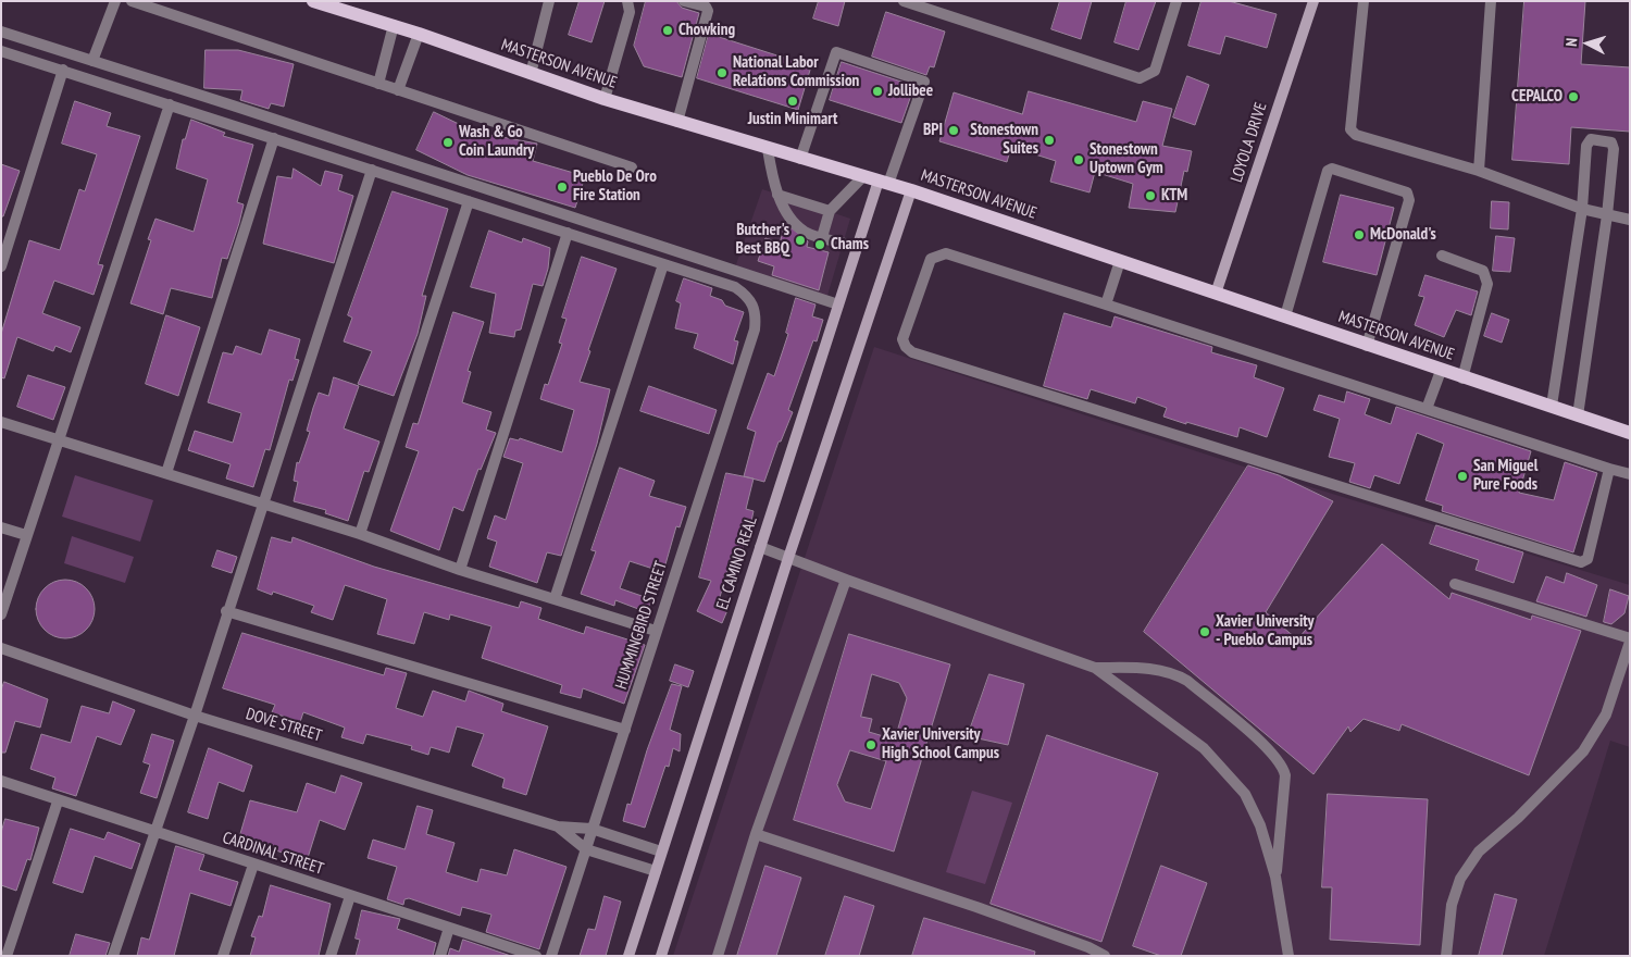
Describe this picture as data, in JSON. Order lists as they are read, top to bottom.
{
  "streets": {
    "main road": ["MASTERSON AVENUE"],
    "street": [
      "LOYOLA DRIVE",
      "EL CAMINO REAL",
      "HUMMINGBIRD STREET",
      "DOVE STREET",
      "CARDINAL STREET"
    ]
  },
  "crossings": [
    ["MASTERSON AVENUE", "LOYOLA DRIVE"],
    ["MASTERSON AVENUE", "EL CAMINO REAL"],
    ["EL CAMINO REAL", "DOVE STREET"],
    ["HUMMINGBIRD STREET", "DOVE STREET"]
  ],
  "places": [
    "Chowking",
    "National Labor Relations Commission",
    "Jollibee",
    "CEPALCO",
    "Justin Minimart",
    "BPI",
    "Stonestown Suites",
    "Wash & Go Coin Laundry",
    "Stonestown Uptown Gym",
    "Pueblo De Oro Fire Station",
    "KTM",
    "McDonald's",
    "Butcher's Best BBQ",
    "Chams",
    "San Miguel Pure Foods",
    "Xavier University - Pueblo Campus",
    "Xavier University High School Campus"
  ],
  "north": "left"
}
